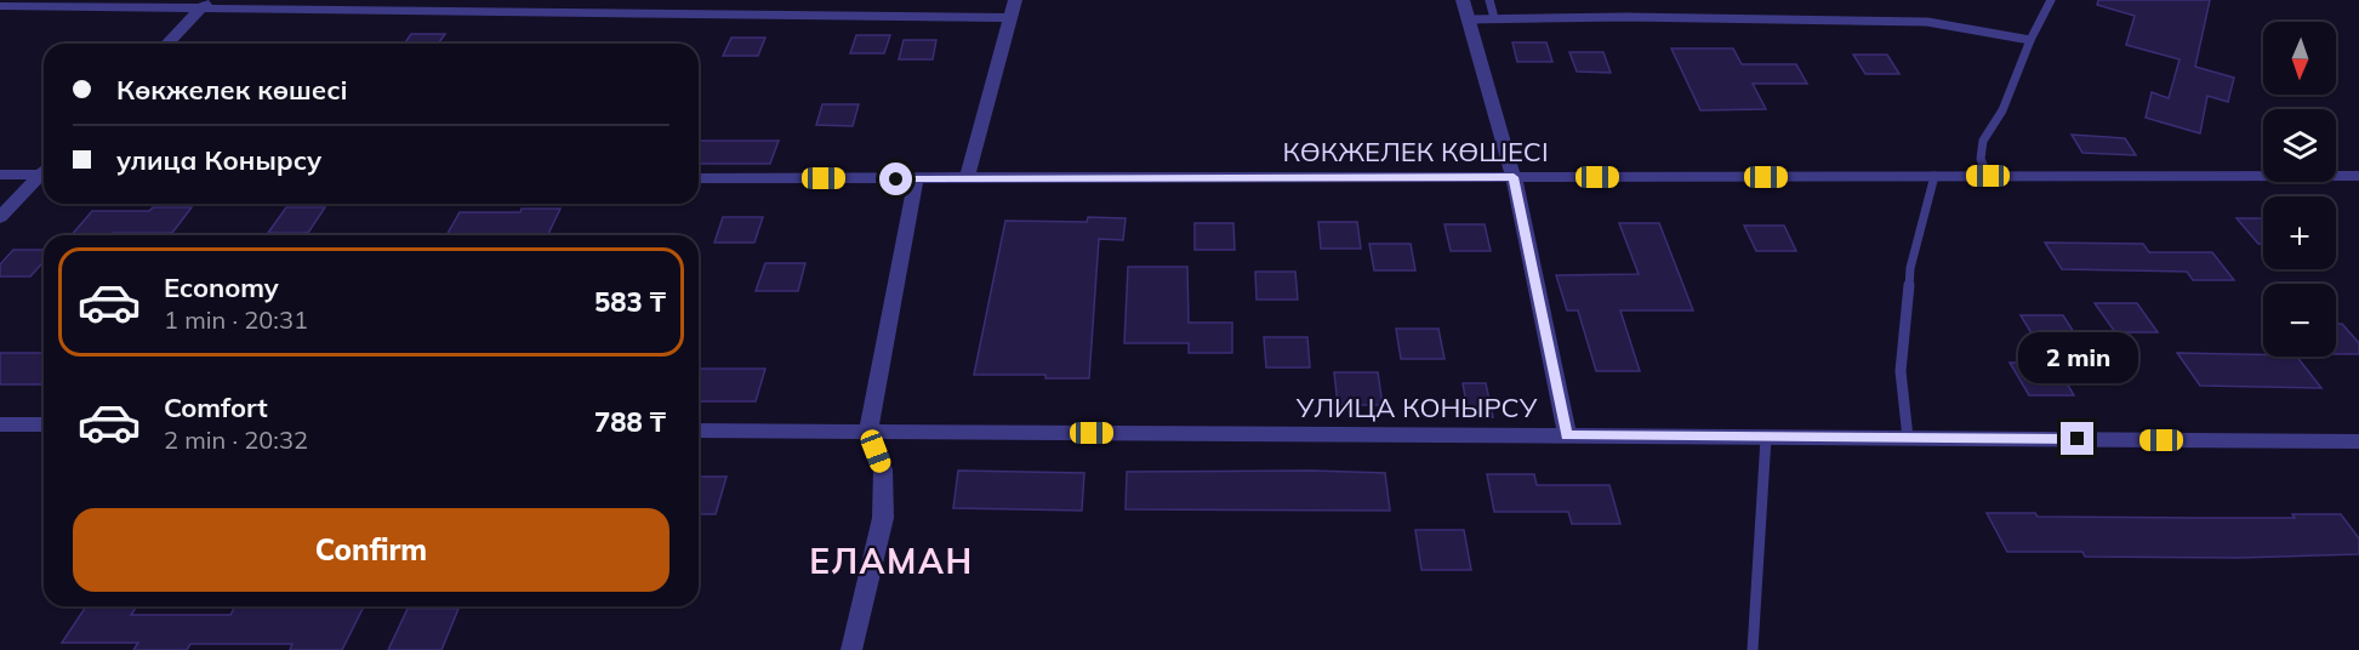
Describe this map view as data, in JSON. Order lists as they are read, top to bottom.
{
  "streets": {
    "street": ["КӨКЖЕЛЕК КӨШЕСІ", "УЛИЦА КОНЫРСУ"]
  },
  "districts": ["ЕЛАМАН"],
  "north": "bottom",
  "page": {
    "map_buttons": ["+", "−"],
    "banner": ["Көкжелек көшесі", "улица Конырсу"],
    "list": [
      {
        "name": "Economy",
        "note": "1 min · 20:31",
        "value": "583 ₸"
      },
      {
        "name": "Comfort",
        "note": "2 min · 20:32",
        "value": "788 ₸"
      }
    ],
    "bubble": "2 min",
    "buttons": "Confirm"
  }
}
